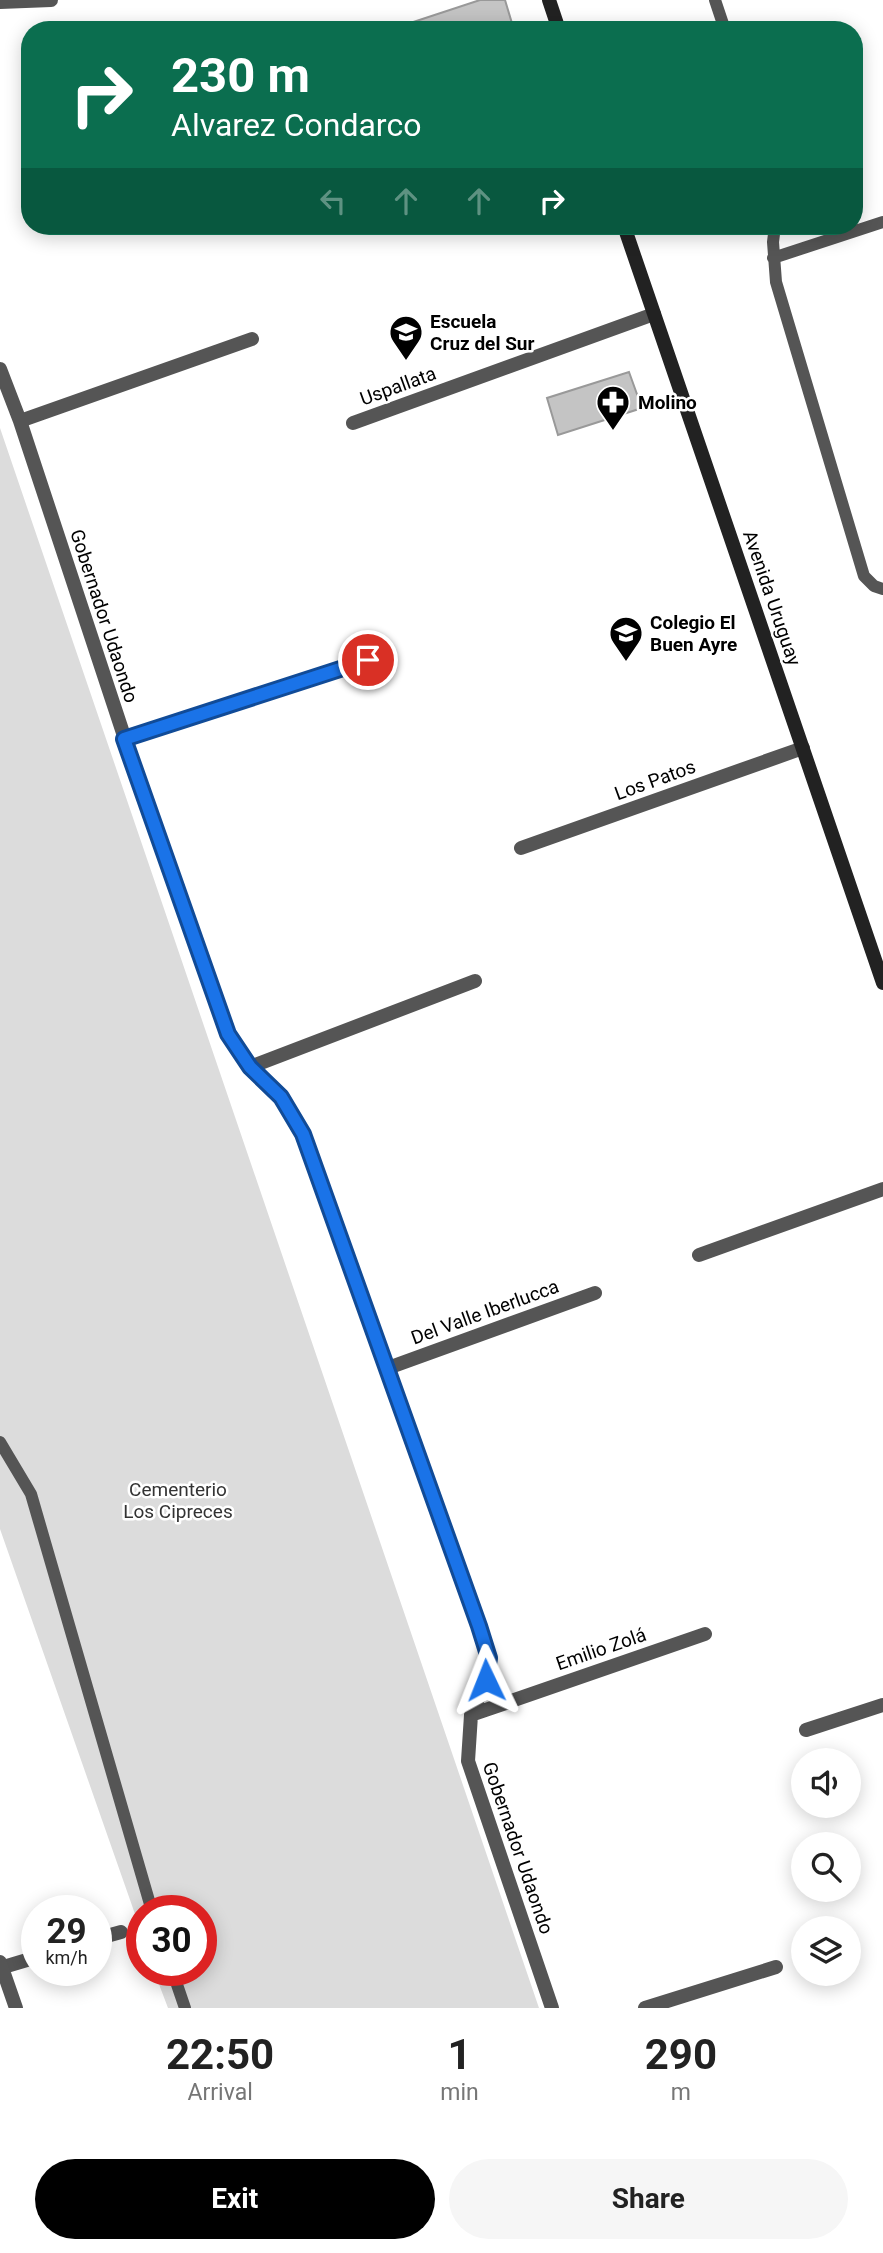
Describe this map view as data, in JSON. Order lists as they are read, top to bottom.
{
  "streets": {
    "main road": ["Avenida Uruguay"],
    "street": [
      "Uspallata",
      "Gobernador Udaondo",
      "Los Patos",
      "Del Valle Iberlucca",
      "Emilio Zolá"
    ]
  },
  "crossings": [
    ["Uspallata", "Avenida Uruguay"],
    ["Avenida Uruguay", "Los Patos"],
    ["Gobernador Udaondo", "Del Valle Iberlucca"],
    ["Gobernador Udaondo", "Emilio Zolá"]
  ],
  "parks": ["Cementerio Los Cipreces"],
  "places": {
    "school or university": ["Escuela Cruz del Sur", "Colegio El Buen Ayre"],
    "pharmacy": ["Molino"]
  },
  "page": {
    "turn": ["230 m", "Alvarez Condarco"],
    "speed": "29 km/h",
    "limit": "30",
    "eta": [
      "22:50",
      "Arrival",
      "1",
      "min",
      "290",
      "m"
    ],
    "buttons": ["Exit", "Share"]
  }
}
